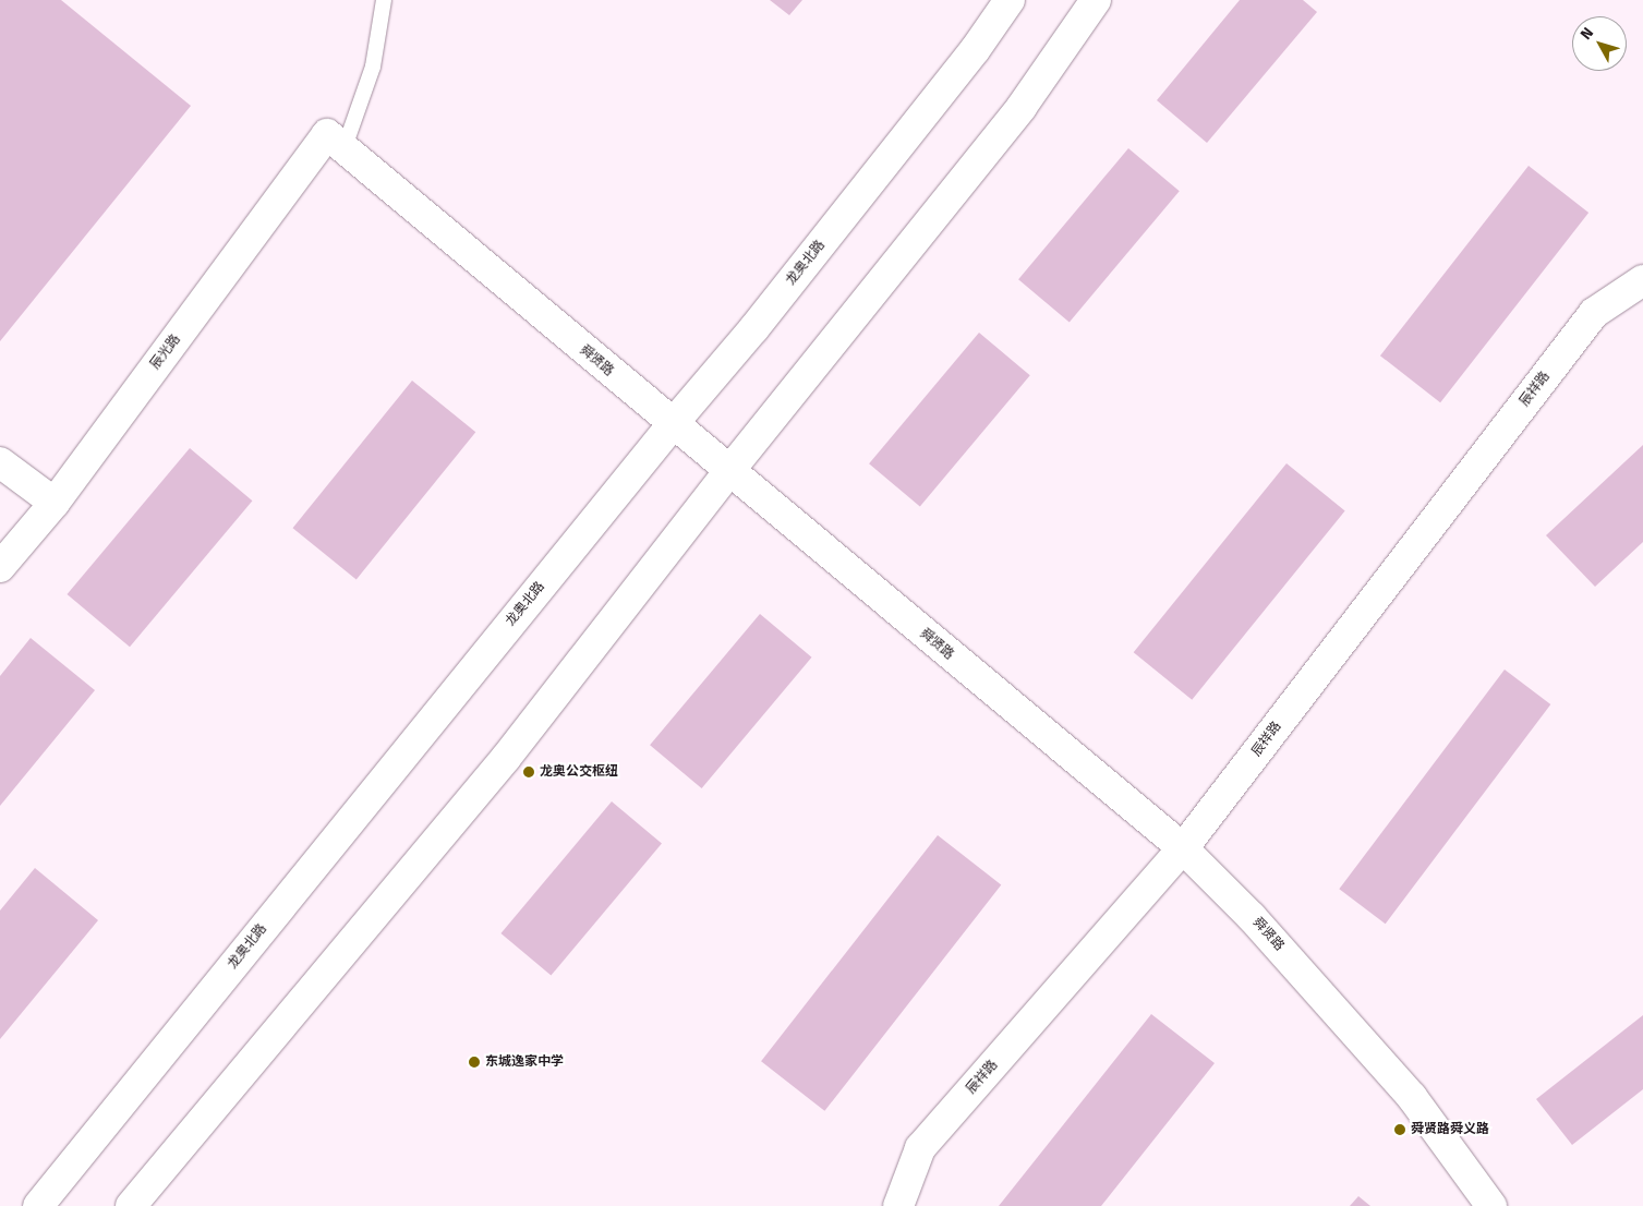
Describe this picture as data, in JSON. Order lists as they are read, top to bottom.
{
  "streets": {
    "street": [
      "龙奥北路",
      "辰光路",
      "舜贤路",
      "辰祥路"
    ]
  },
  "crossings": [
    ["龙奥北路", "舜贤路"],
    ["辰光路", "舜贤路"],
    ["舜贤路", "辰祥路"]
  ],
  "places": ["龙奥公交枢纽", "东城逸家中学", "舜贤路舜义路"],
  "north": "top left"
}
